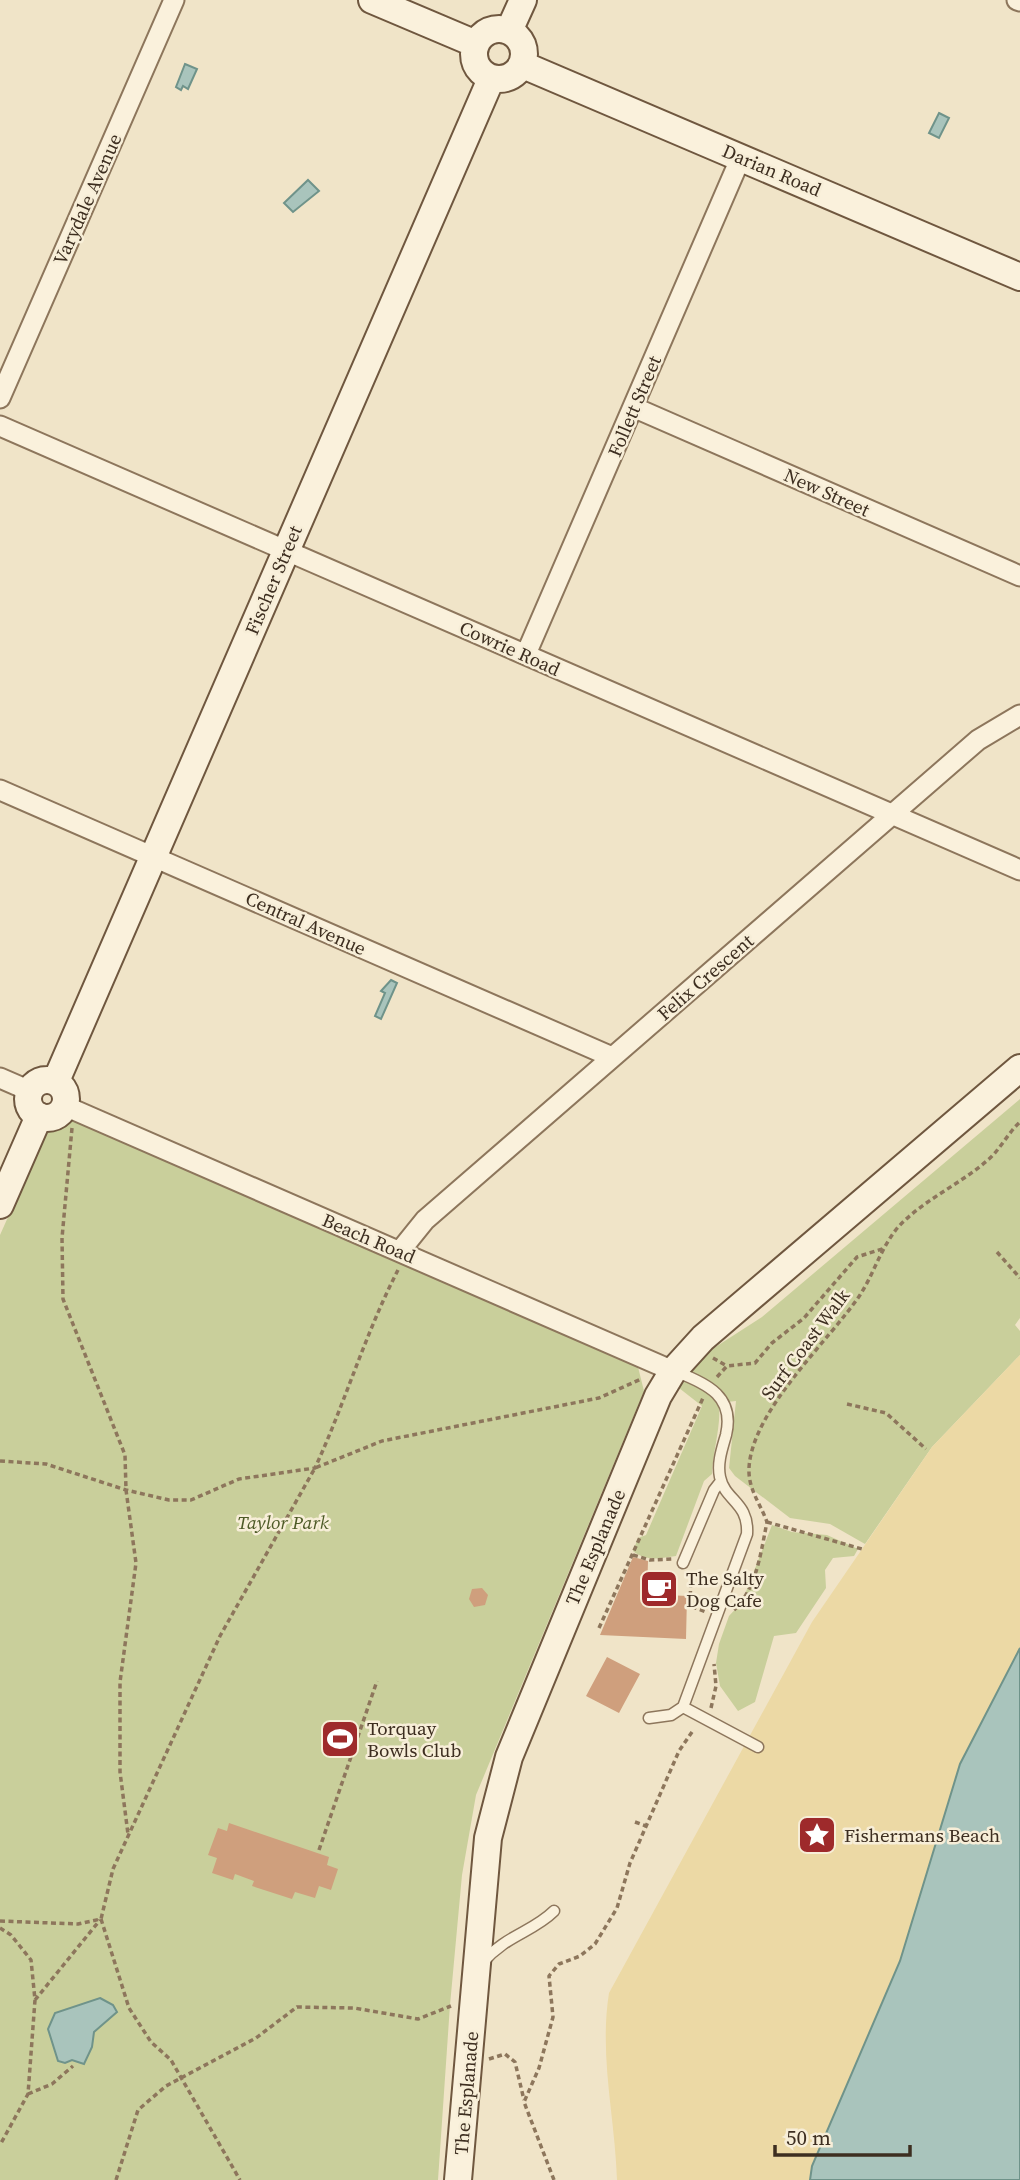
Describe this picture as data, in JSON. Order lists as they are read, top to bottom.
{
  "streets": {
    "street": [
      "Darian Road",
      "Varydale Avenue",
      "Follett Street",
      "New Street",
      "Fischer Street",
      "Cowrie Road",
      "Central Avenue",
      "Felix Crescent",
      "Beach Road",
      "The Esplanade"
    ],
    "path": ["Surf Coast Walk"]
  },
  "crossings": [
    ["Darian Road", "Follett Street"],
    ["Darian Road", "Fischer Street"],
    ["Follett Street", "New Street"],
    ["Follett Street", "Cowrie Road"],
    ["Fischer Street", "Cowrie Road"],
    ["Fischer Street", "Central Avenue"],
    ["Fischer Street", "Beach Road"],
    ["Cowrie Road", "Felix Crescent"],
    ["Central Avenue", "Felix Crescent"],
    ["Felix Crescent", "Beach Road"],
    ["Beach Road", "The Esplanade"]
  ],
  "parks": ["Taylor Park"],
  "places": {
    "cafe": ["The Salty Dog Cafe"],
    "sports": ["Torquay Bowls Club"],
    "place": ["Fishermans Beach"]
  },
  "scale_bar": "50 m"
}
